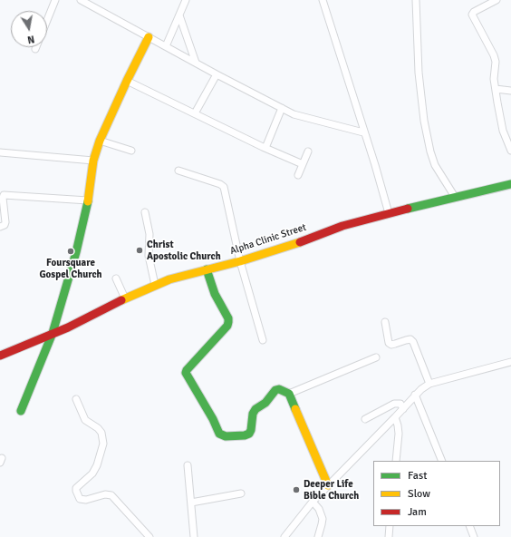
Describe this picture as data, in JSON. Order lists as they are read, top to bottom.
{
  "streets": {
    "street": ["Alpha Clinic Street"]
  },
  "places": ["Christ Apostolic Church", "Foursquare Gospel Church", "Deeper Life Bible Church"],
  "legend": ["Fast", "Slow", "Jam"],
  "north": "bottom"
}
